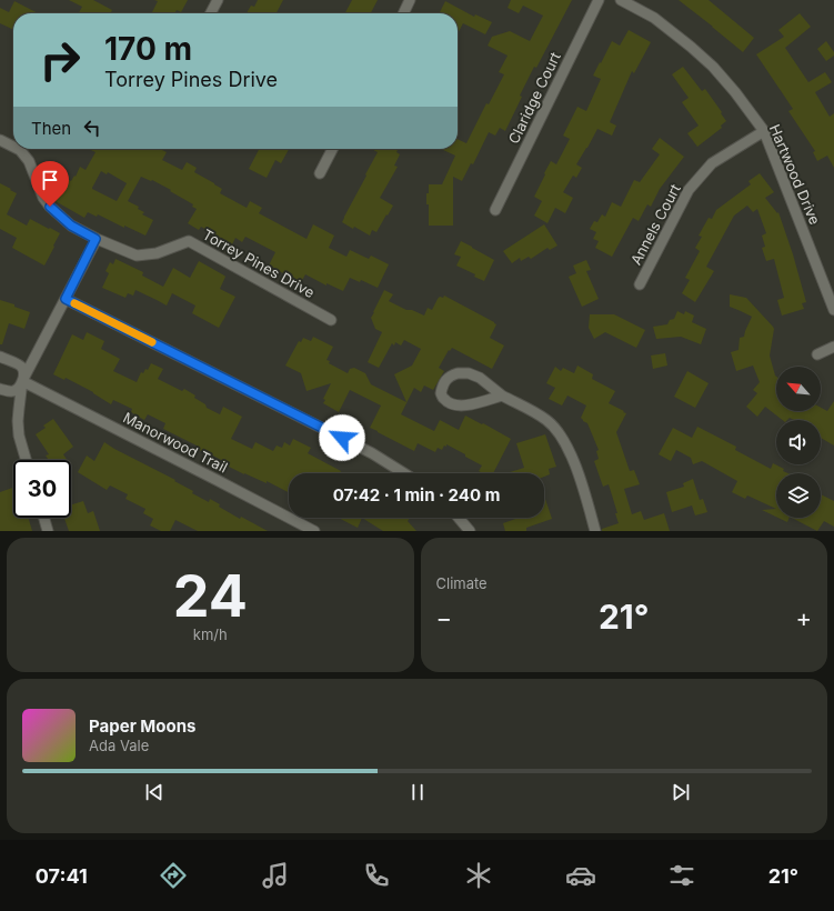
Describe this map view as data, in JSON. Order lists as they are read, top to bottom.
{
  "streets": {
    "street": [
      "Claridge Court",
      "Hartwood Drive",
      "Annels Court",
      "Torrey Pines Drive",
      "Manorwood Trail"
    ]
  },
  "crossings": [
    ["Hartwood Drive", "Annels Court"]
  ],
  "north": "top left",
  "page": {
    "turn": ["170 m", "Torrey Pines Drive"],
    "then": "Then",
    "limit": "30",
    "trip": "07:42 · 1 min · 240 m",
    "tile": [
      ["24", "km/h"],
      "Climate"
    ],
    "heat": ["−", "21°", "+"],
    "song": ["Paper Moons", "Ada Vale"],
    "tabs": ["07:41", "21°"]
  }
}
